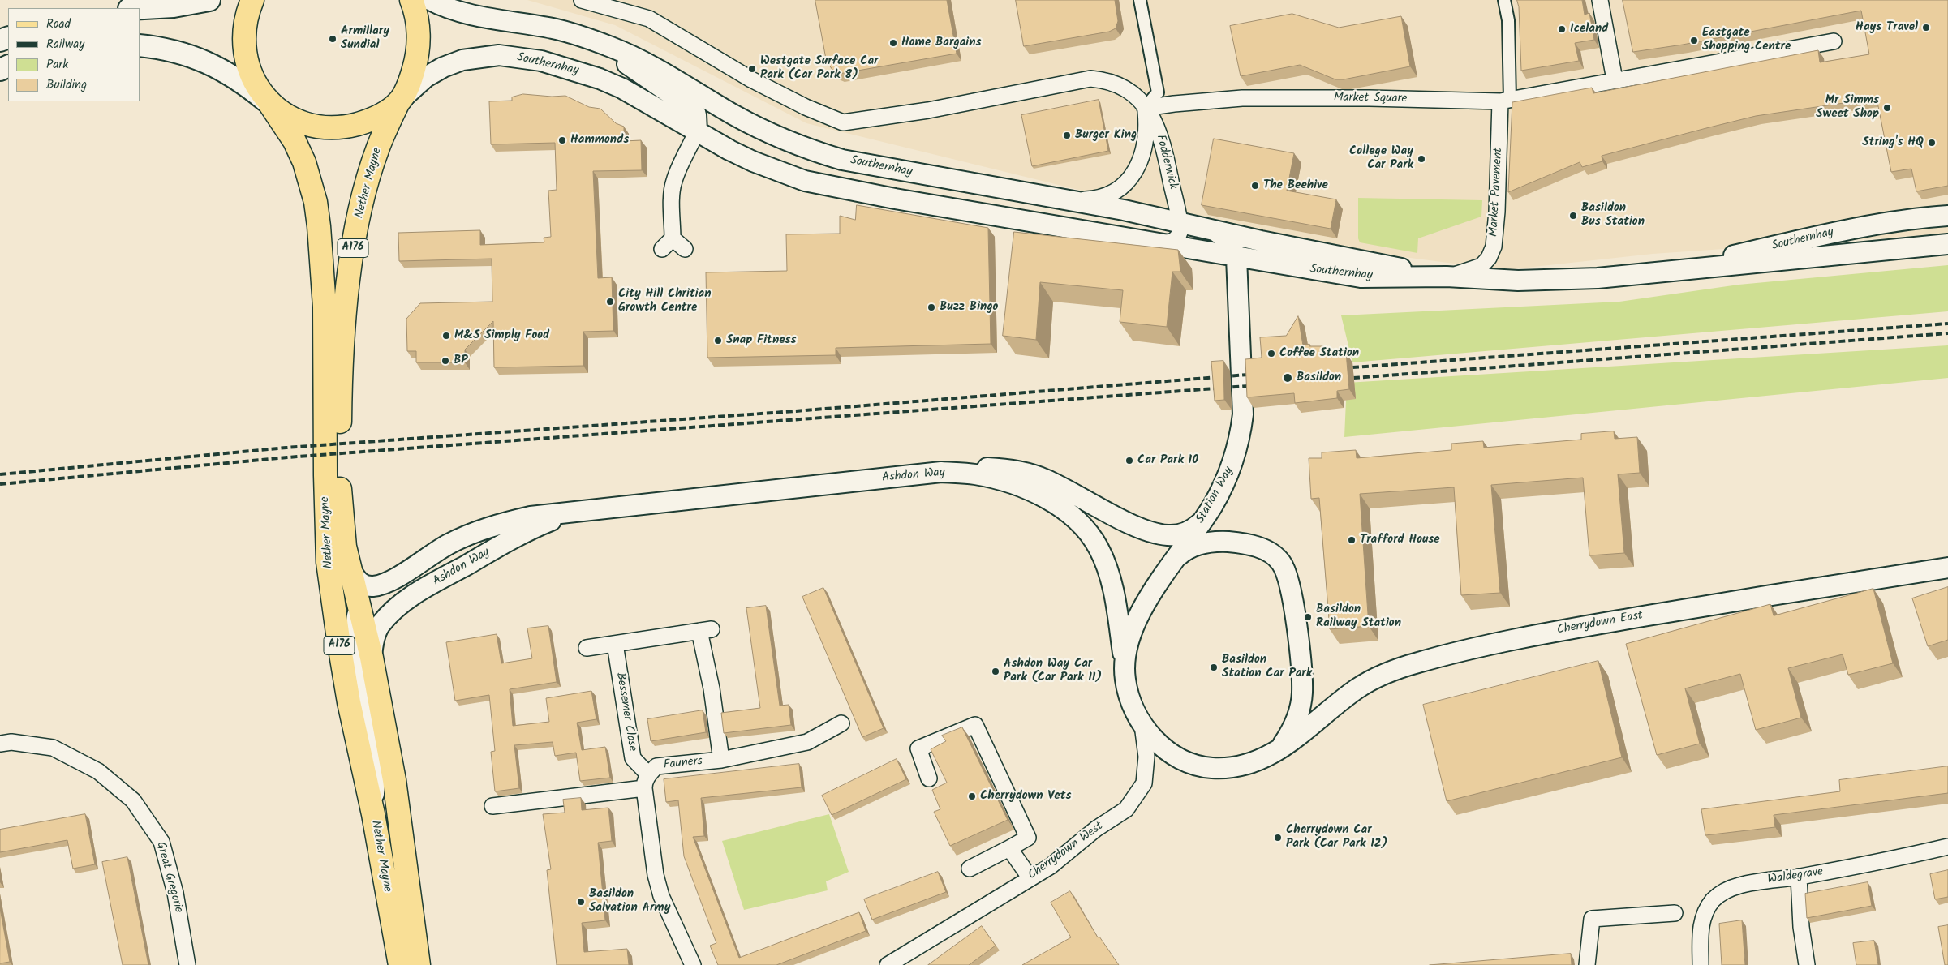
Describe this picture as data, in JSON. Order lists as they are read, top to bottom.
{
  "streets": {
    "main road": ["Nether Mayne", "A176"],
    "street": [
      "Southernhay",
      "Market Square",
      "Fodderwick",
      "Market Pavement",
      "Ashdon Way",
      "Station Way",
      "Cherrydown East",
      "Bessemer Close",
      "Fauners",
      "Cherrydown West",
      "Waldegrave",
      "Great Gregorie"
    ]
  },
  "crossings": [
    ["Southernhay", "Fodderwick"],
    ["Southernhay", "Nether Mayne"],
    ["Southernhay", "Market Pavement"],
    ["Southernhay", "A176"],
    ["Southernhay", "Station Way"],
    ["Market Square", "Fodderwick"],
    ["Market Square", "Market Pavement"],
    ["Nether Mayne", "A176"],
    ["Nether Mayne", "Ashdon Way"],
    ["Ashdon Way", "Station Way"],
    ["Ashdon Way", "Cherrydown East"],
    ["Station Way", "Cherrydown East"],
    ["Cherrydown East", "Cherrydown West"],
    ["Bessemer Close", "Fauners"]
  ],
  "places": [
    "Hays Travel",
    "Iceland",
    "Armillary Sundial",
    "Eastgate Shopping Centre",
    "Home Bargains",
    "Westgate Surface Car Park (Car Park 8)",
    "Mr Simms Sweet Shop",
    "Burger King",
    "Hammonds",
    "String's HQ",
    "College Way Car Park",
    "The Beehive",
    "Basildon Bus Station",
    "City Hill Chritian Growth Centre",
    "Buzz Bingo",
    "M&S Simply Food",
    "Snap Fitness",
    "Coffee Station",
    "BP",
    "Basildon",
    "Car Park 10",
    "Trafford House",
    "Basildon Railway Station",
    "Basildon Station Car Park",
    "Ashdon Way Car Park (Car Park 11)",
    "Cherrydown Vets",
    "Cherrydown Car Park (Car Park 12)",
    "Basildon Salvation Army"
  ],
  "legend": [
    "Road",
    "Railway",
    "Park",
    "Building"
  ]
}
